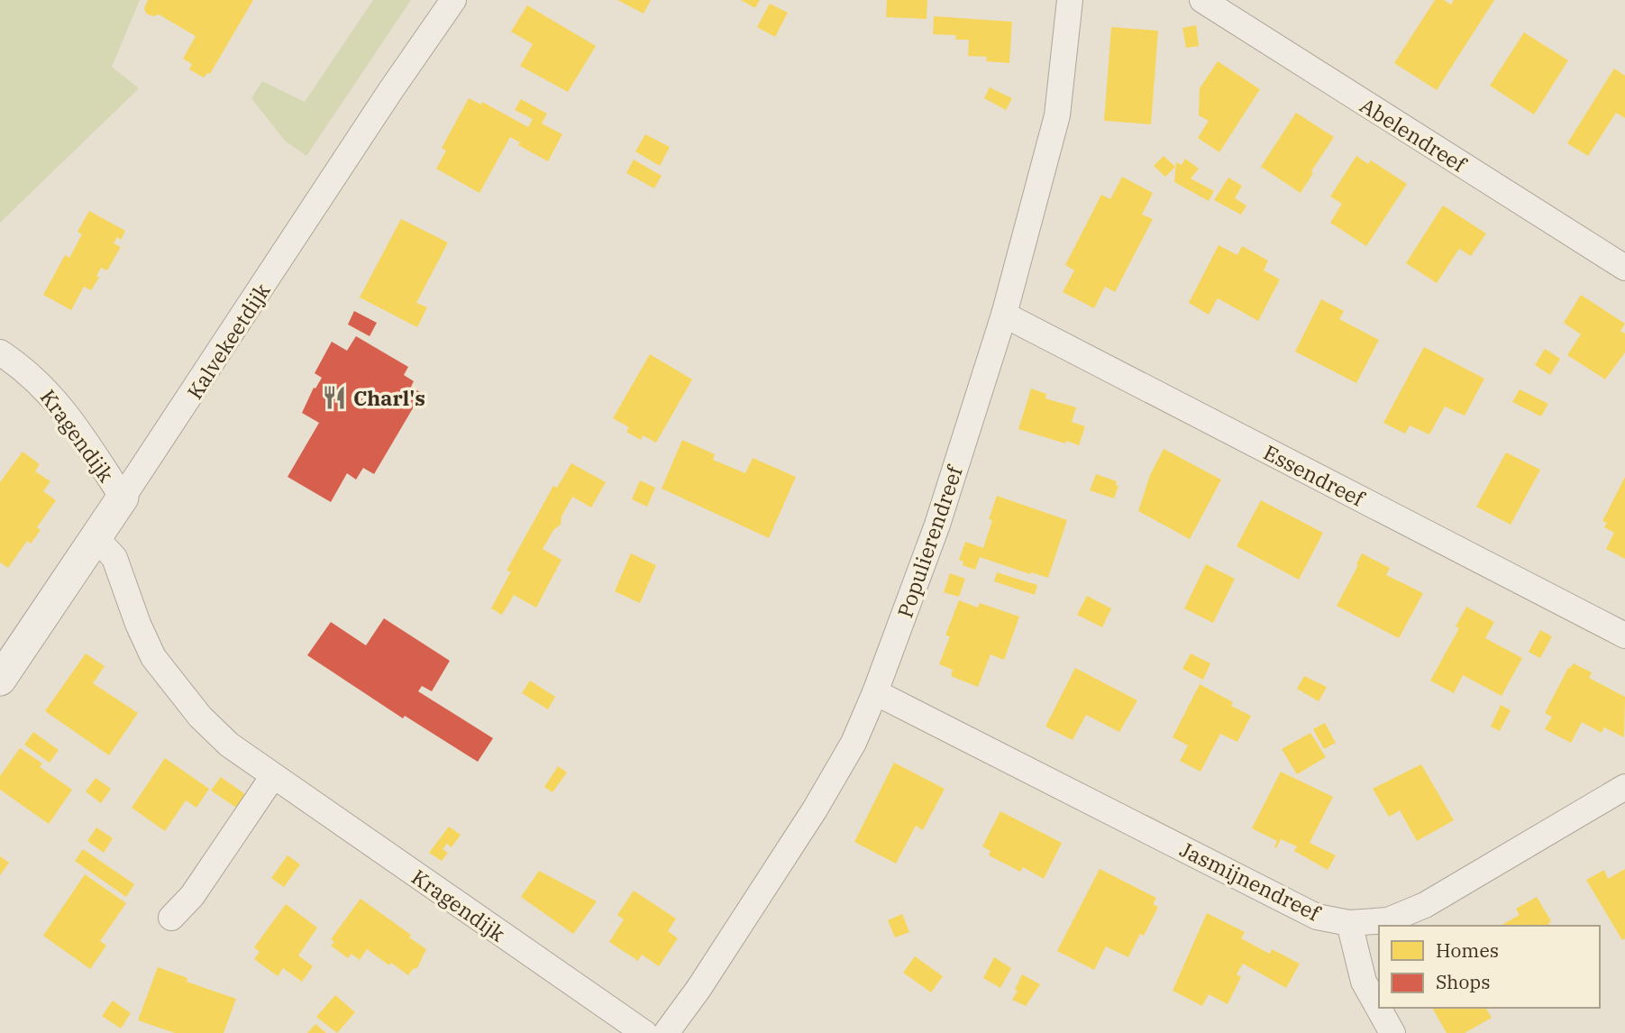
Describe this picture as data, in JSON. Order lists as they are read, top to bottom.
{
  "streets": {
    "street": [
      "Abelendreef",
      "Kalvekeetdijk",
      "Kragendijk",
      "Essendreef",
      "Populierendreef",
      "Jasmijnendreef"
    ]
  },
  "crossings": [
    ["Kalvekeetdijk", "Kragendijk"],
    ["Essendreef", "Populierendreef"],
    ["Populierendreef", "Jasmijnendreef"]
  ],
  "places": {
    "restaurant": ["Charl's"]
  },
  "legend": ["Homes", "Shops"]
}
